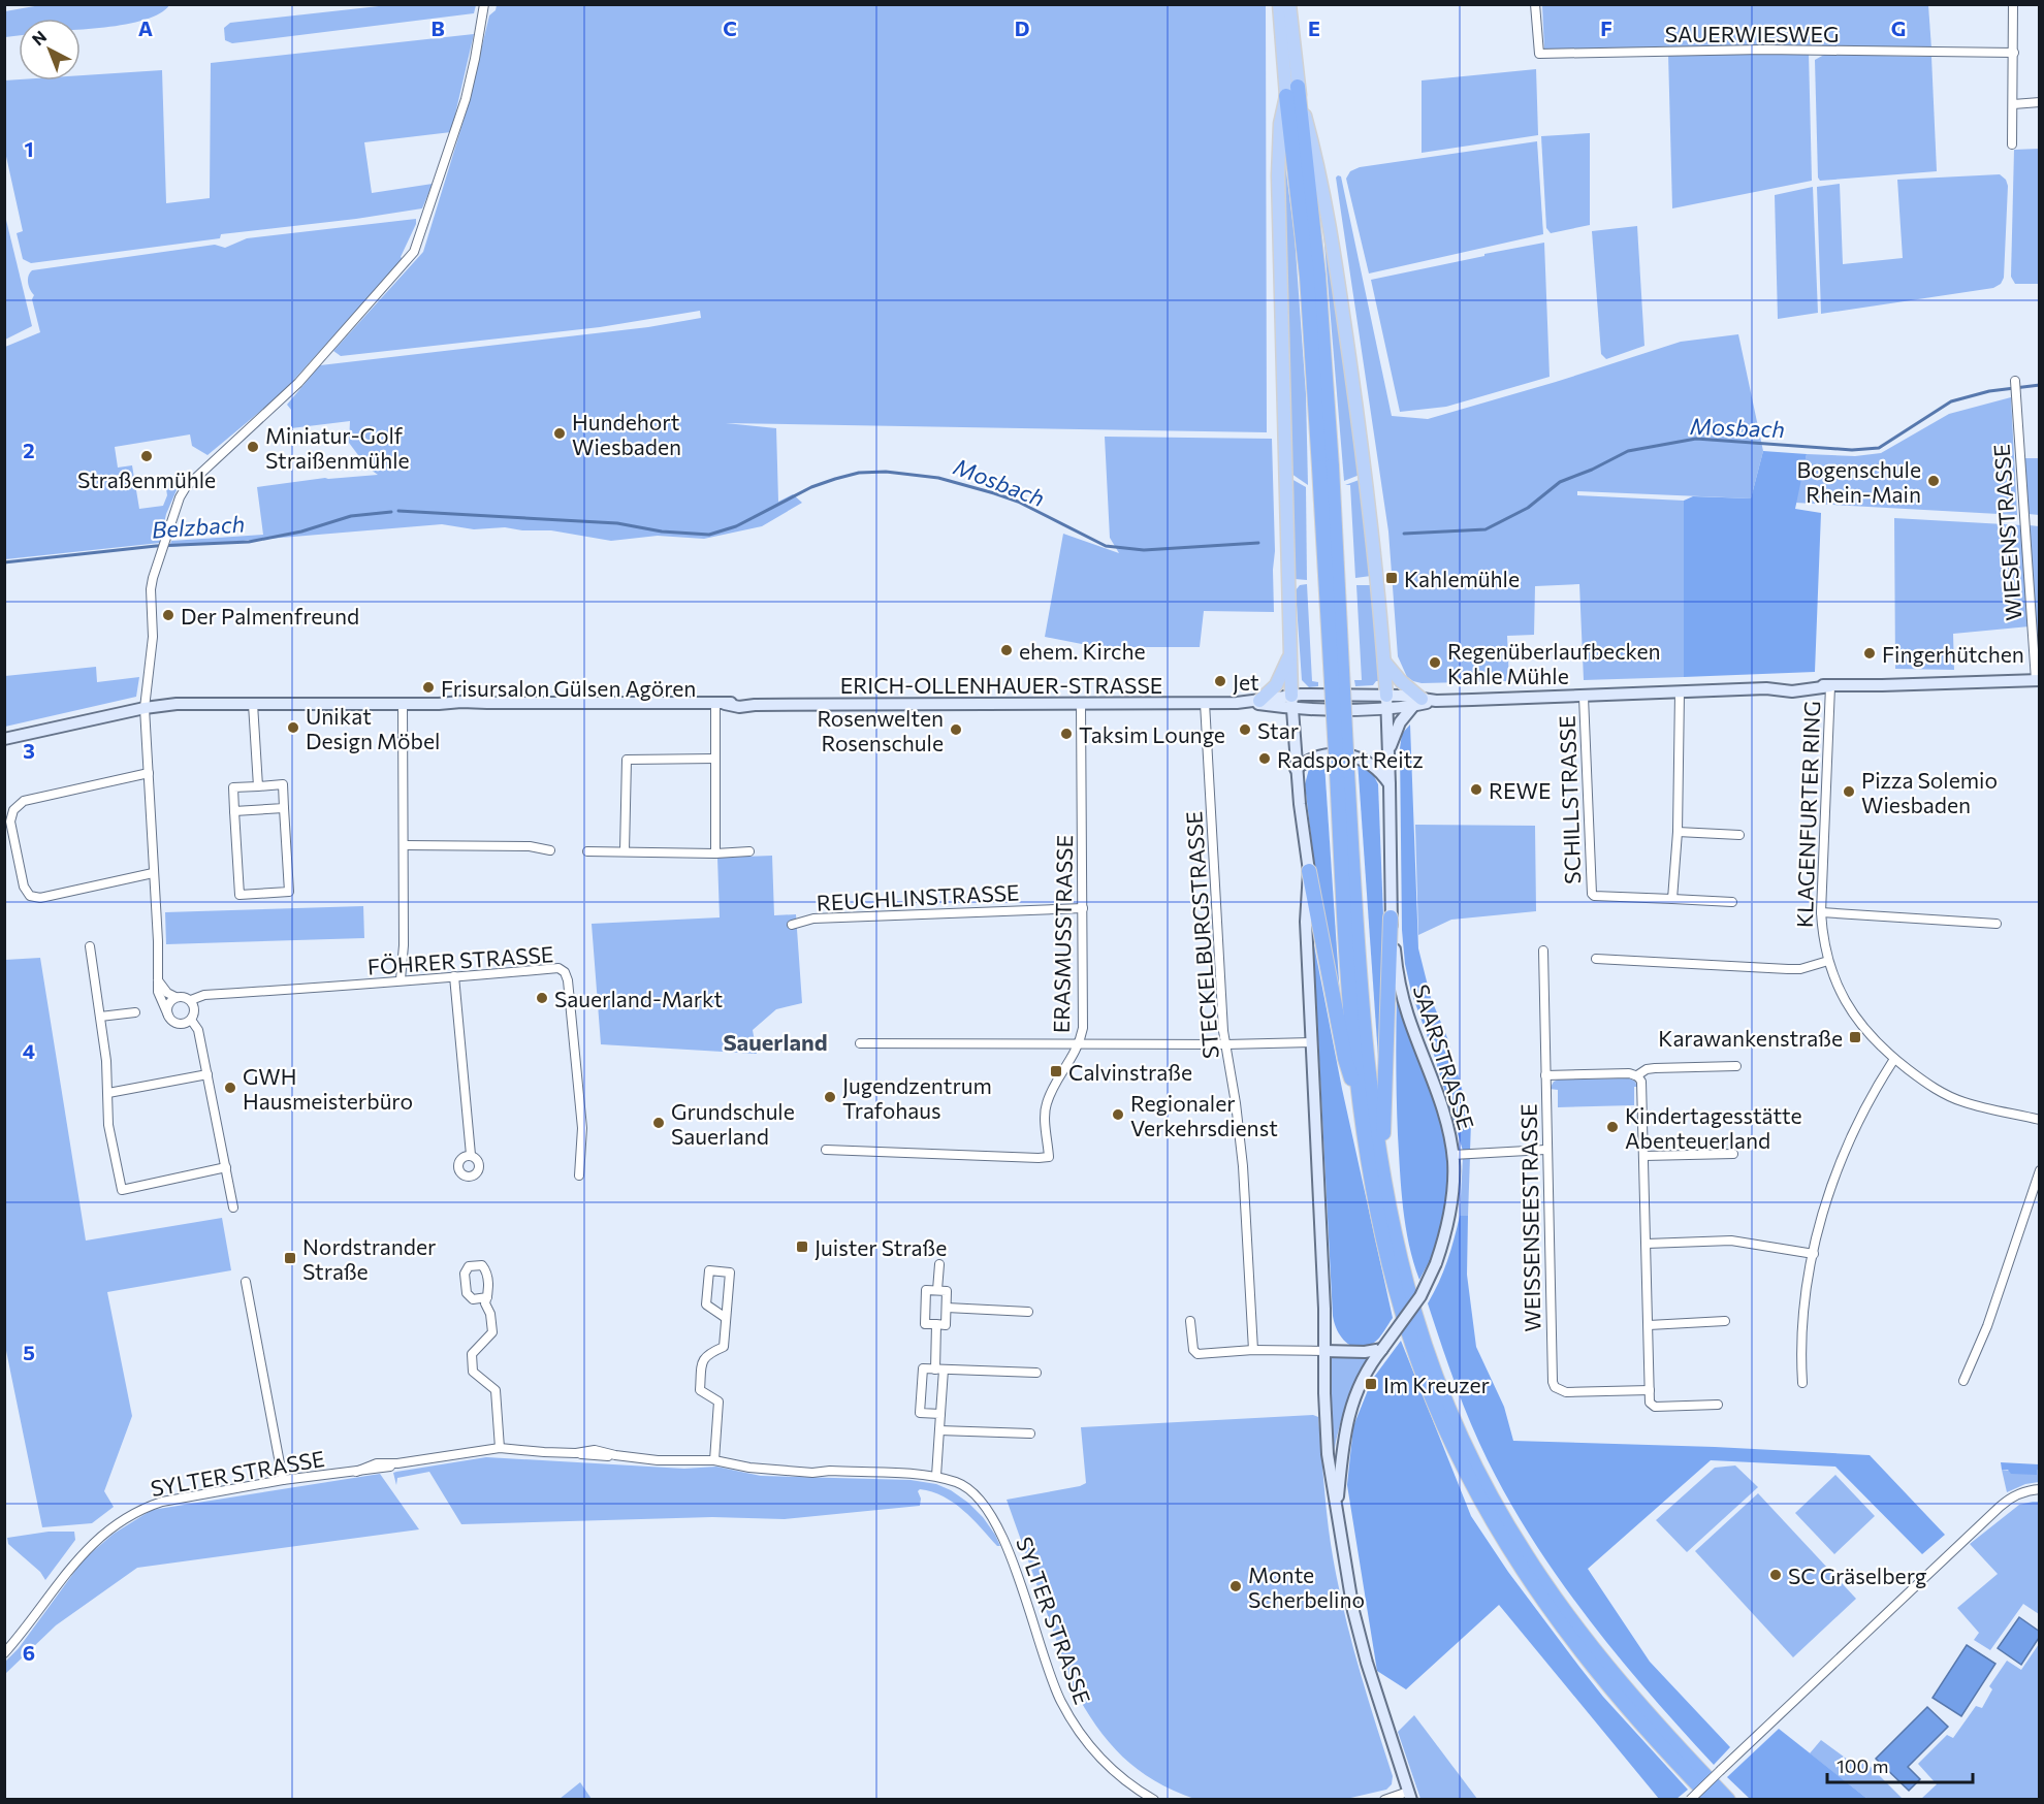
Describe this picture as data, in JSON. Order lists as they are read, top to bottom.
{
  "streets": {
    "main road": ["ERICH-OLLENHAUER-STRASSE", "SAARSTRASSE"],
    "street": [
      "SAUERWIESWEG",
      "WIESENSTRASSE",
      "SCHILLSTRASSE",
      "KLAGENFURTER RING",
      "REUCHLINSTRASSE",
      "ERASMUSSTRASSE",
      "STECKELBURGSTRASSE",
      "FÖHRER STRASSE",
      "WEISSENSEESTRASSE",
      "SYLTER STRASSE"
    ]
  },
  "crossings": [
    ["WIESENSTRASSE", "ERICH-OLLENHAUER-STRASSE"],
    ["ERICH-OLLENHAUER-STRASSE", "SCHILLSTRASSE"],
    ["ERICH-OLLENHAUER-STRASSE", "KLAGENFURTER RING"],
    ["ERICH-OLLENHAUER-STRASSE", "ERASMUSSTRASSE"],
    ["ERICH-OLLENHAUER-STRASSE", "STECKELBURGSTRASSE"],
    ["ERICH-OLLENHAUER-STRASSE", "SAARSTRASSE"],
    ["REUCHLINSTRASSE", "ERASMUSSTRASSE"]
  ],
  "districts": ["Sauerland"],
  "water": ["Mosbach", "Belzbach"],
  "places": {
    "other": [
      "Hundehort Wiesbaden",
      "Miniatur-Golf Straißenmühle",
      "Straßenmühle",
      "Bogenschule Rhein-Main",
      "Der Palmenfreund",
      "ehem. Kirche",
      "Fingerhütchen",
      "Regenüberlaufbecken Kahle Mühle",
      "Jet",
      "Frisursalon Gülsen Agören",
      "Unikat Design Möbel",
      "Rosenwelten Rosenschule",
      "Star",
      "Taksim Lounge",
      "Radsport Reitz",
      "REWE",
      "Pizza Solemio Wiesbaden",
      "Sauerland-Markt",
      "GWH Hausmeisterbüro",
      "Jugendzentrum Trafohaus",
      "Regionaler Verkehrsdienst",
      "Grundschule Sauerland",
      "Kindertagesstätte Abenteuerland",
      "SC Gräselberg",
      "Monte Scherbelino"
    ],
    "transit": [
      "Kahlemühle",
      "Karawankenstraße",
      "Calvinstraße",
      "Juister Straße",
      "Nordstrander Straße",
      "Im Kreuzer"
    ]
  },
  "scale_bar": "100 m",
  "north": "top left",
  "grid": {
    "columns": [
      "A",
      "B",
      "C",
      "D",
      "E",
      "F",
      "G"
    ],
    "rows": [
      "1",
      "2",
      "3",
      "4",
      "5",
      "6"
    ]
  }
}
